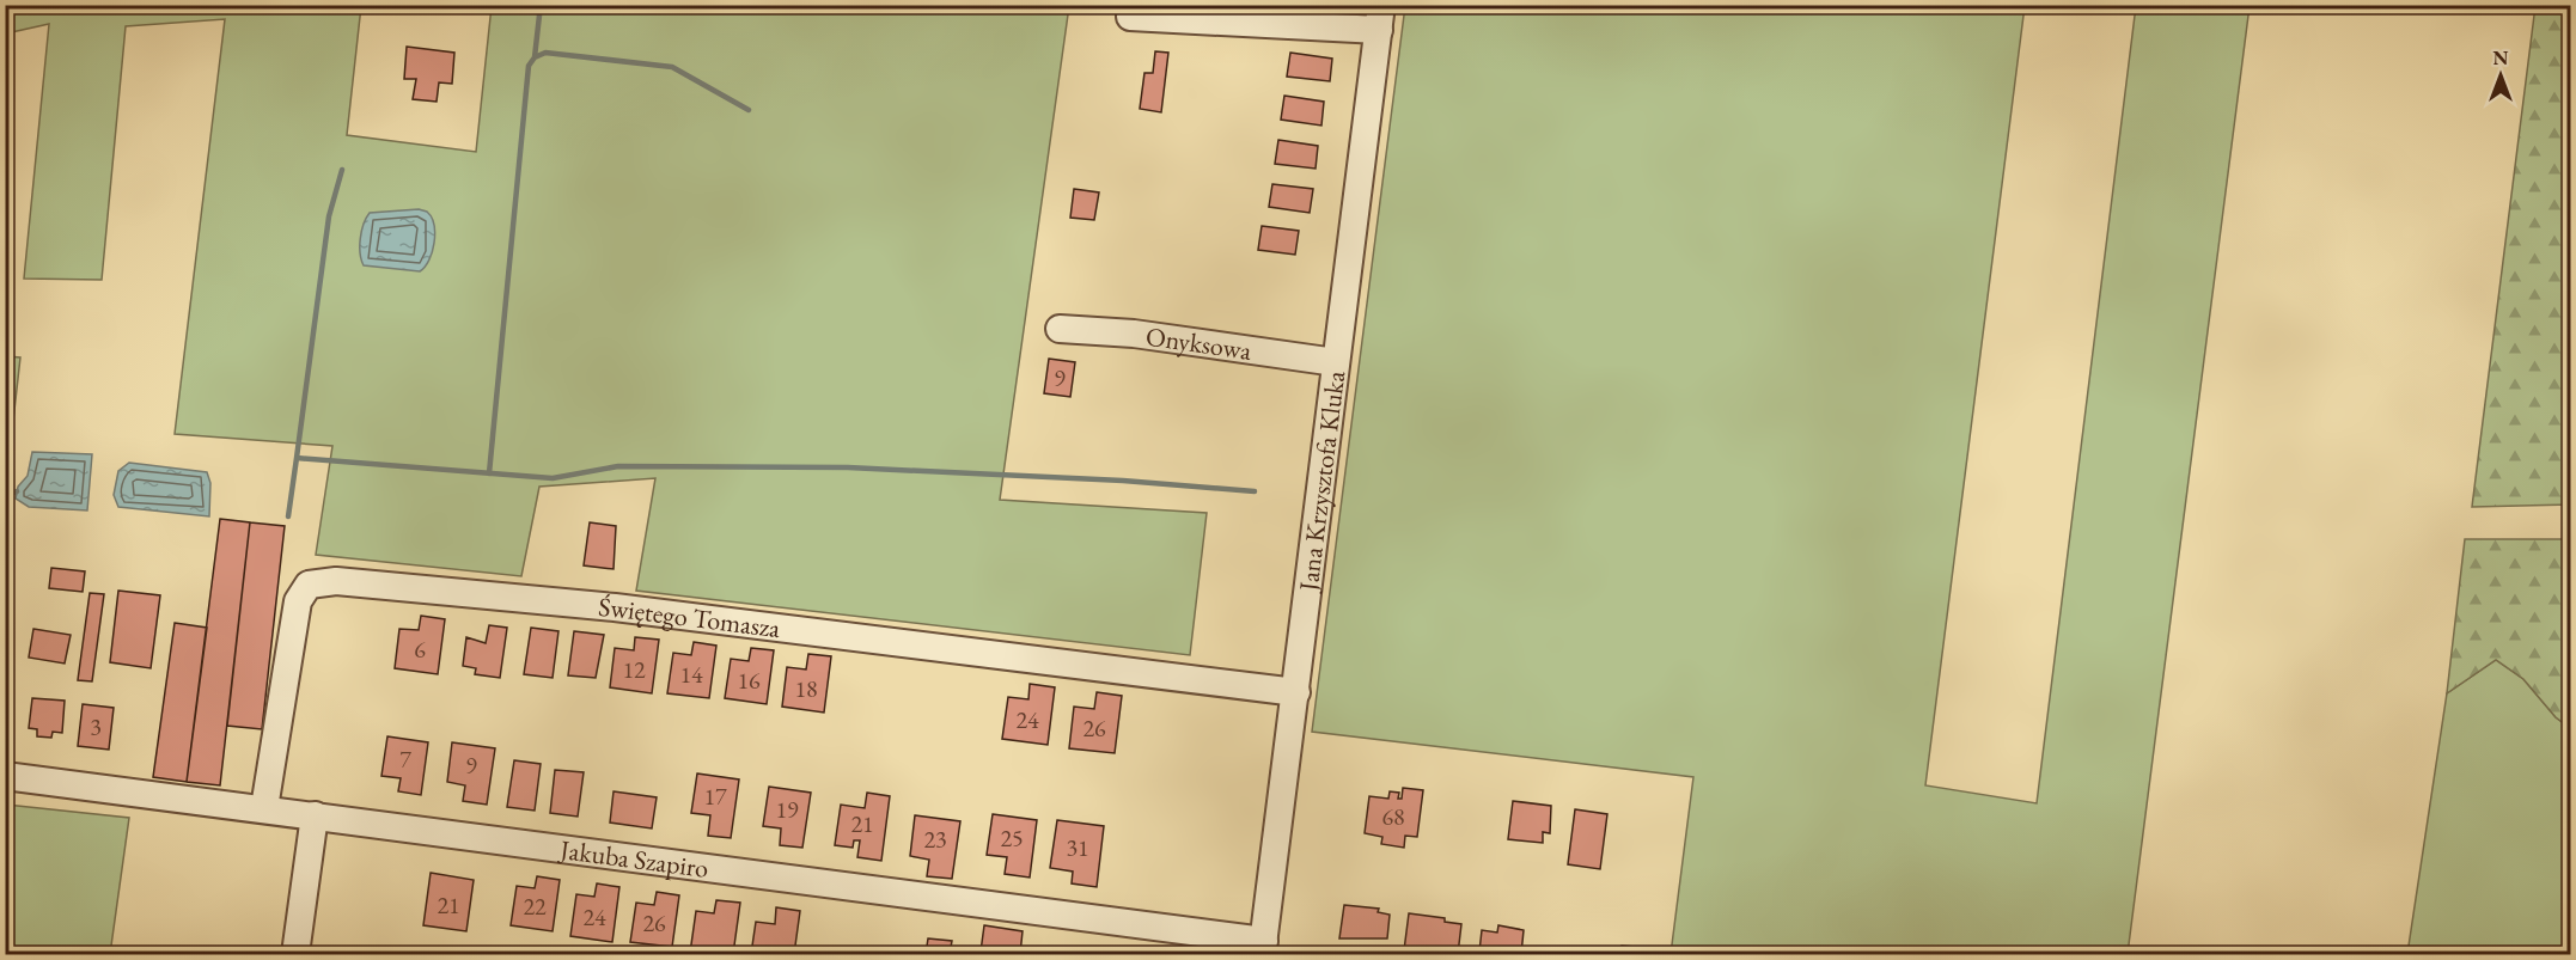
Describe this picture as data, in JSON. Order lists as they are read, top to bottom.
{
  "streets": {
    "street": [
      "Onyksowa",
      "Jana Krzysztofa Kluka",
      "Świętego Tomasza",
      "Jakuba Szapiro"
    ]
  },
  "crossings": [
    ["Onyksowa", "Jana Krzysztofa Kluka"],
    ["Jana Krzysztofa Kluka", "Świętego Tomasza"],
    ["Jana Krzysztofa Kluka", "Jakuba Szapiro"],
    ["Świętego Tomasza", "Jakuba Szapiro"]
  ],
  "house_numbers": [
    "9",
    "6",
    "12",
    "14",
    "16",
    "18",
    "24",
    "3",
    "26",
    "7",
    "9",
    "17",
    "19",
    "68",
    "21",
    "25",
    "23",
    "31",
    "21",
    "22",
    "24",
    "26"
  ],
  "north": "top"
}
